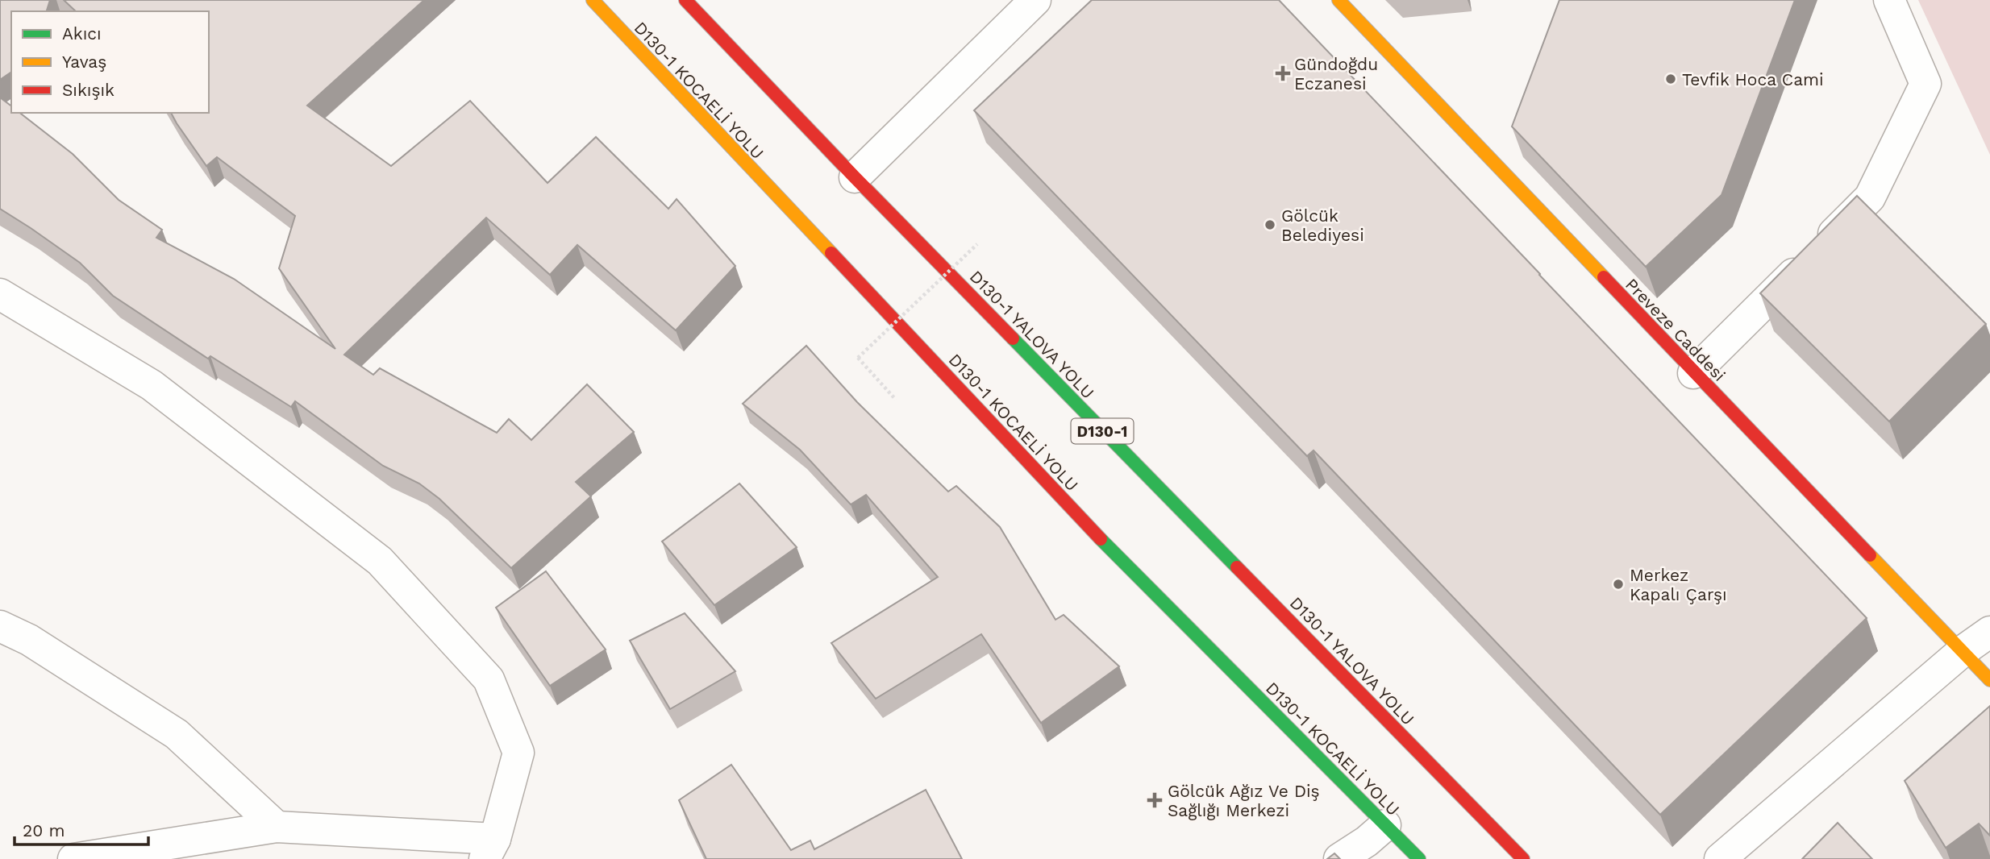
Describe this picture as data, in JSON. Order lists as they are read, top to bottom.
{
  "streets": {
    "main road": [
      "D130-1 KOCAELİ YOLU",
      "Preveze Caddesi",
      "D130-1 YALOVA YOLU",
      "D130-1"
    ]
  },
  "places": {
    "health": ["Gündoğdu Eczanesi", "Gölcük Ağız Ve Diş Sağlığı Merkezi"],
    "other": ["Tevfik Hoca Cami", "Gölcük Belediyesi", "Merkez Kapalı Çarşı"]
  },
  "legend": ["Akıcı", "Yavaş", "Sıkışık"],
  "scale_bar": "20 m"
}
